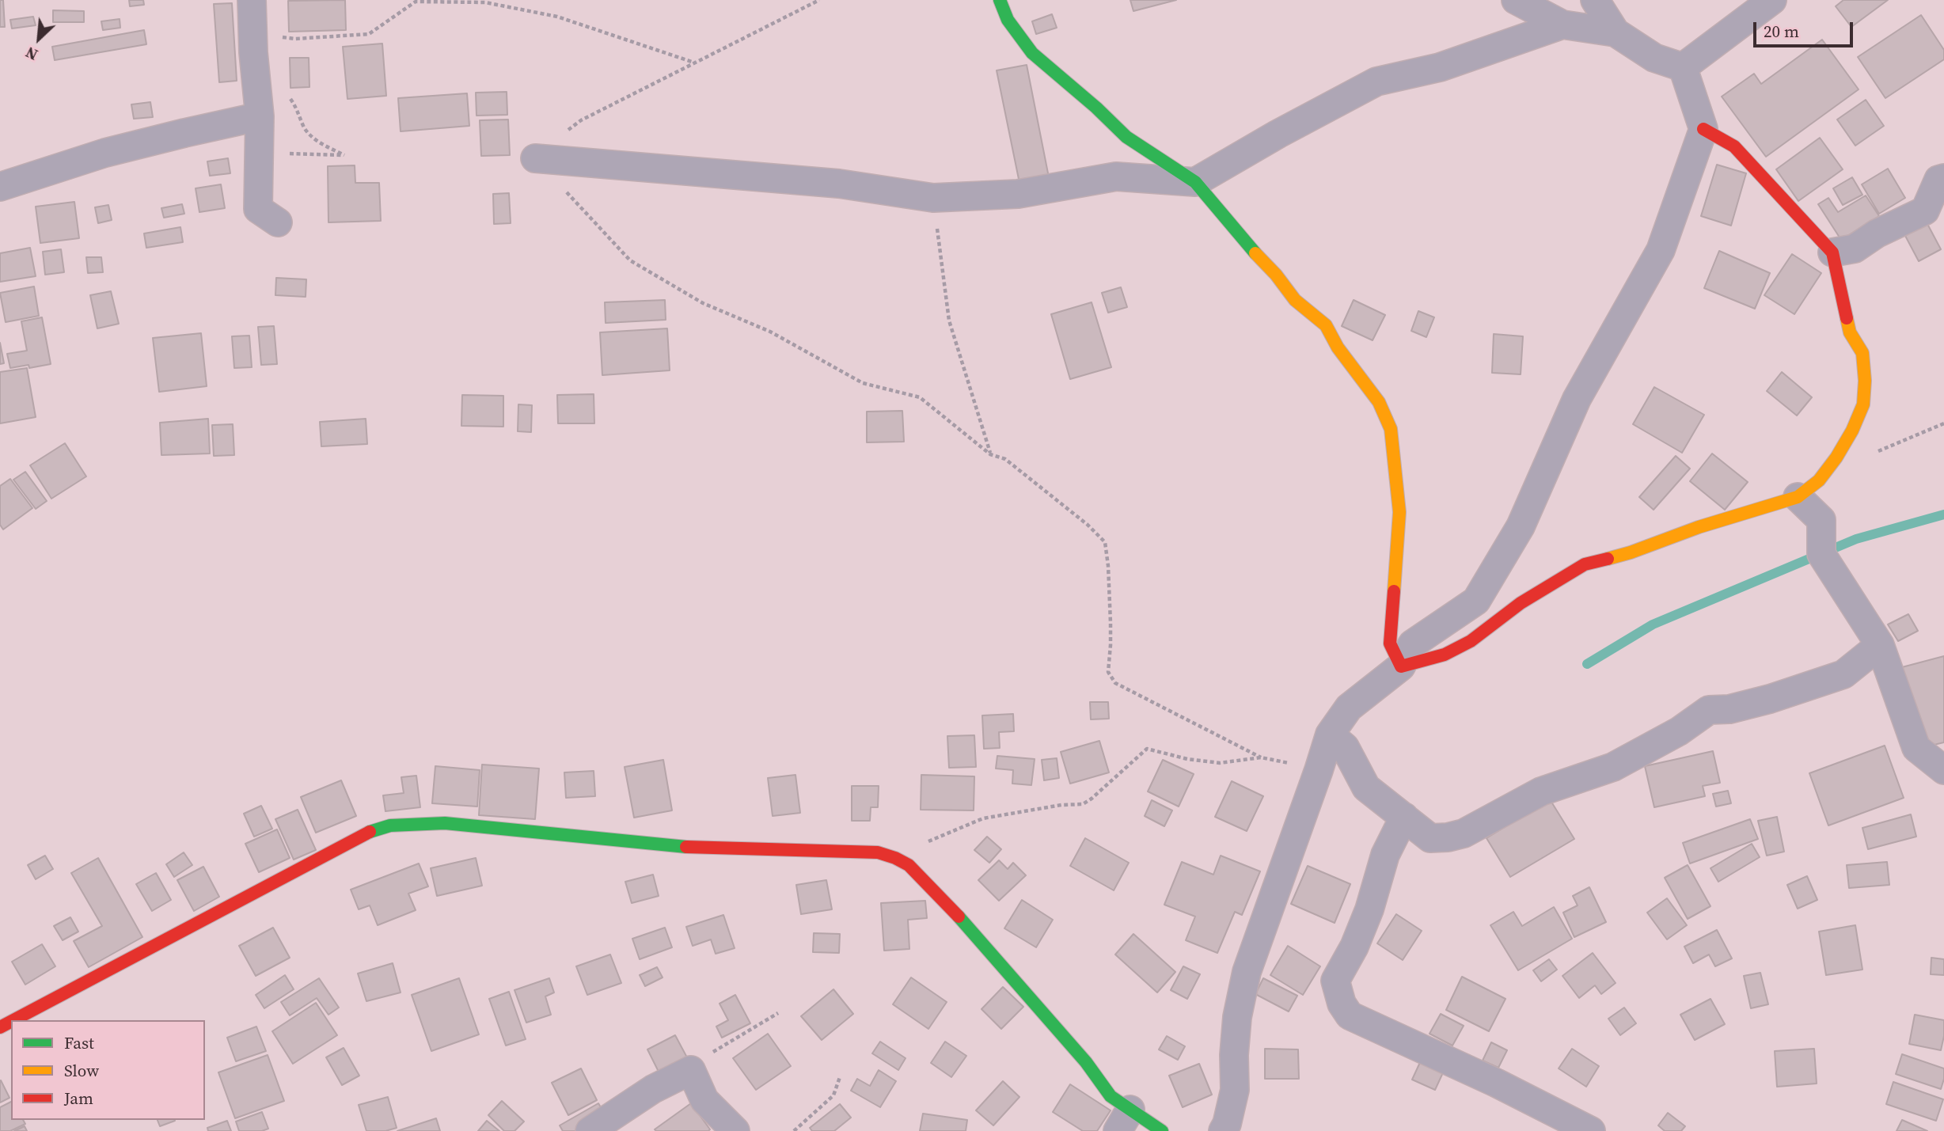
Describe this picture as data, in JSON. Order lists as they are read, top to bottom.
{
  "legend": ["Fast", "Slow", "Jam"],
  "scale_bar": "20 m",
  "north": "bottom left"
}
